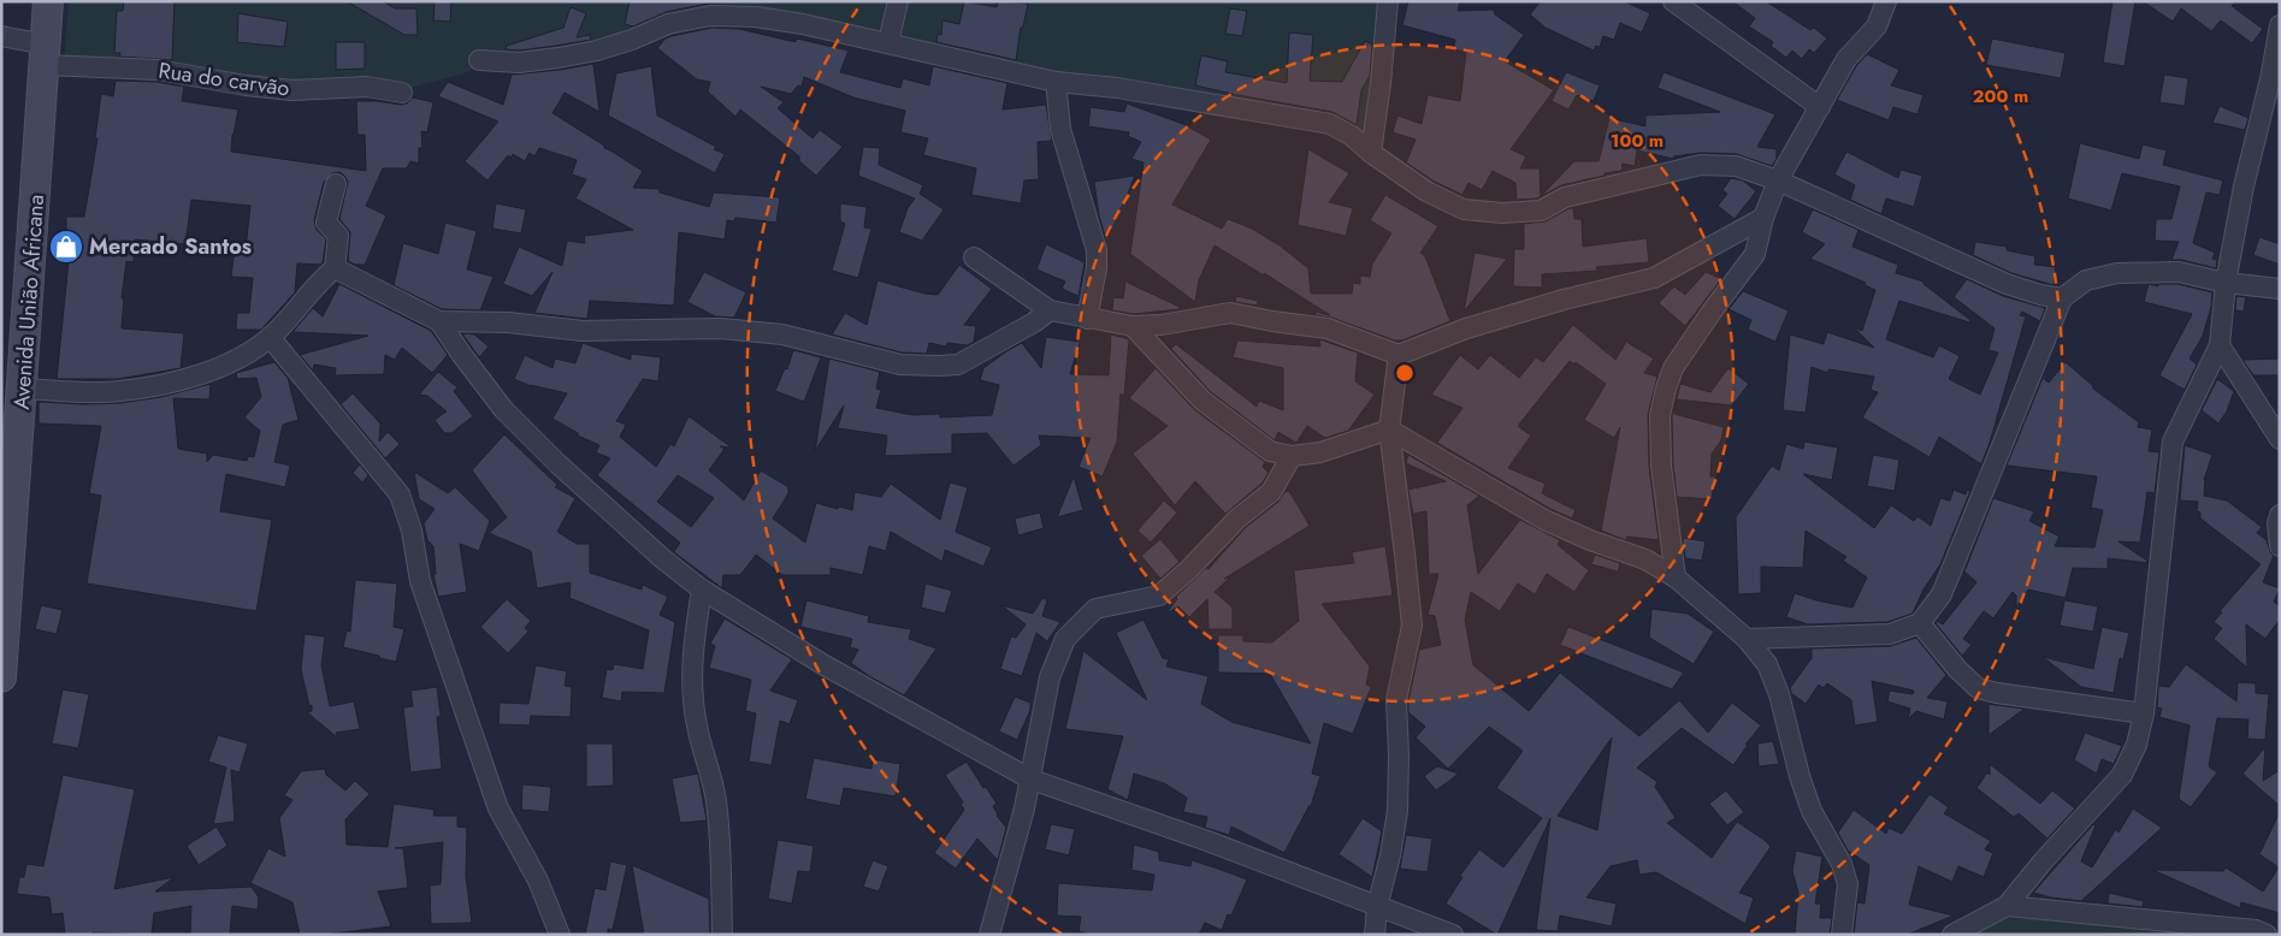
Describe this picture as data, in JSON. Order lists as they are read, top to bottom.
{
  "streets": {
    "main road": ["Avenida União Africana"],
    "street": ["Rua do carvão"]
  },
  "crossings": [
    ["Rua do carvão", "Avenida União Africana"]
  ],
  "places": {
    "shop": ["Mercado Santos"]
  },
  "rings": ["200 m", "100 m"]
}
